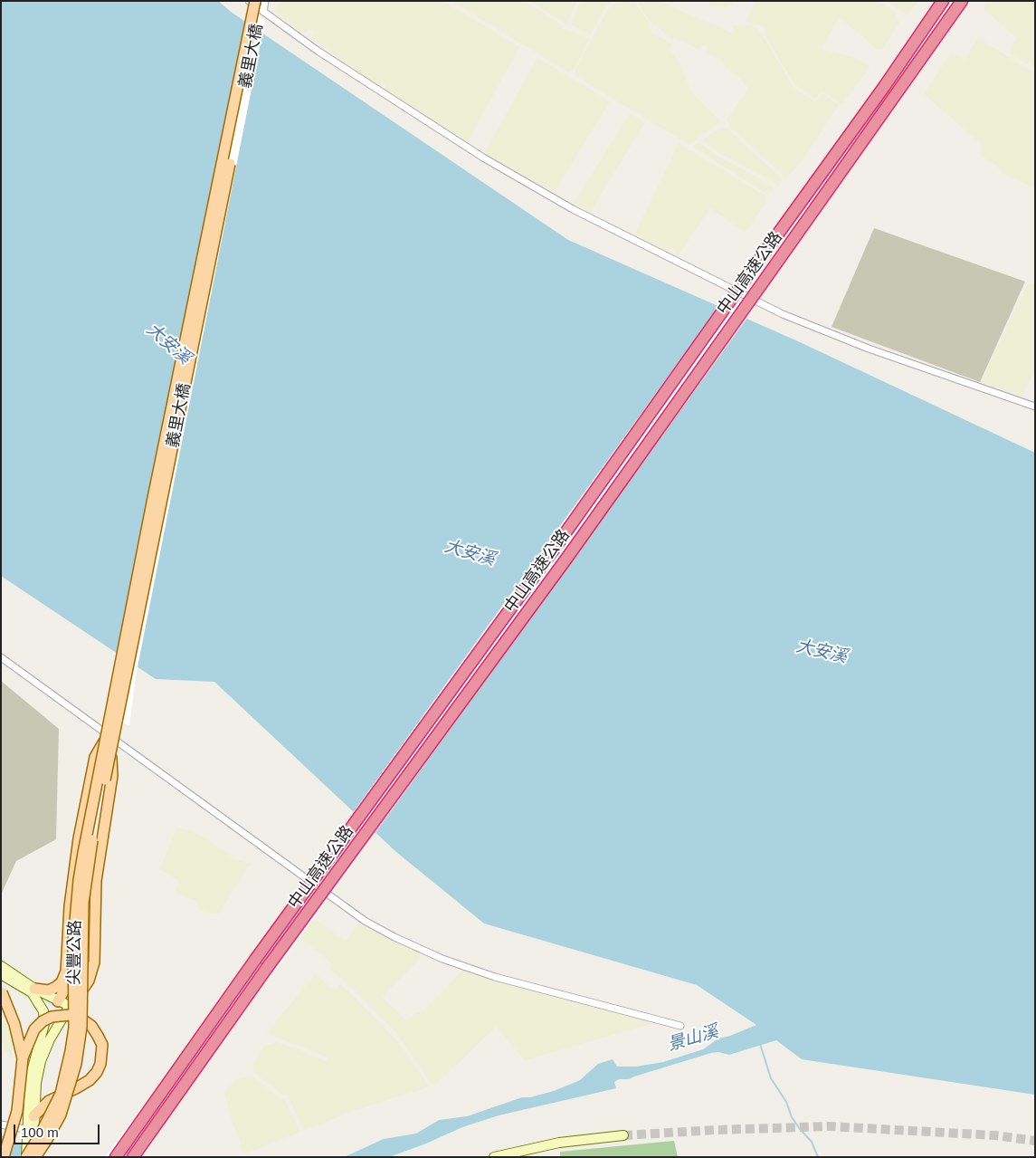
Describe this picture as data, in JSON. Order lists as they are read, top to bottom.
{
  "streets": {
    "highway": ["中山高速公路"],
    "main road": ["義里大橋", "尖豐公路"]
  },
  "crossings": [
    ["義里大橋", "尖豐公路"]
  ],
  "water": ["大安溪", "景山溪"],
  "scale_bar": "100 m"
}
